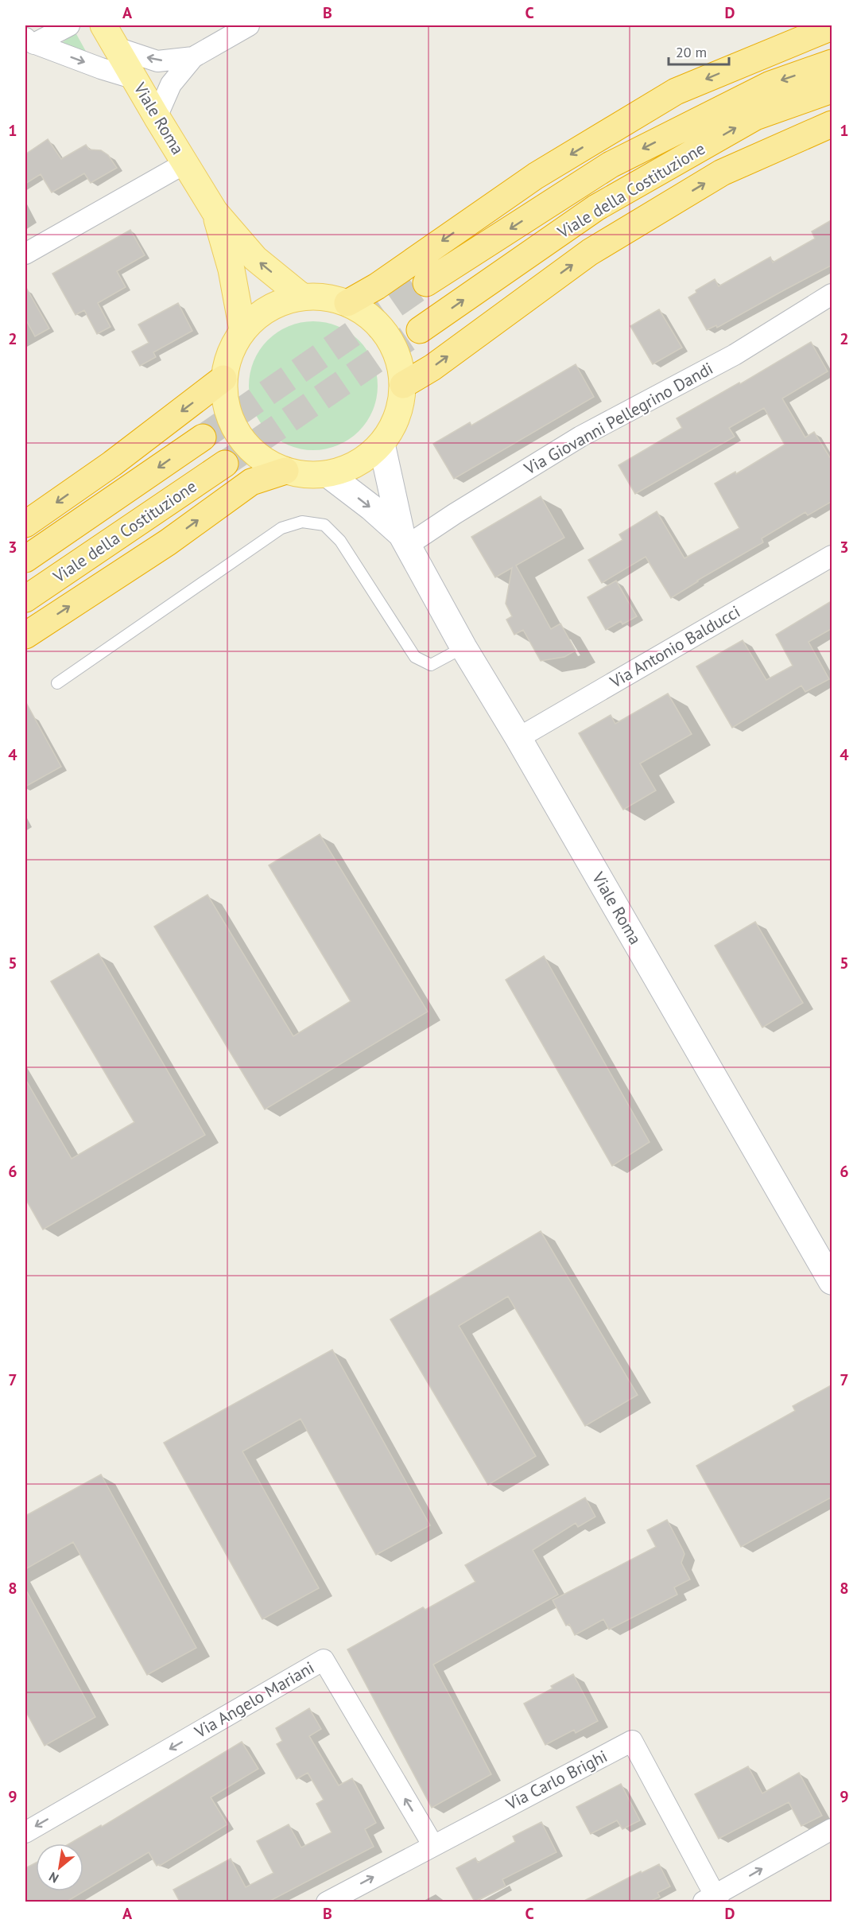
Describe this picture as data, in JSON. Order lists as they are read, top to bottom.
{
  "streets": {
    "highway": ["Viale della Costituzione"],
    "main road": ["Viale Roma"],
    "street": [
      "Via Giovanni Pellegrino Dandi",
      "Via Antonio Balducci",
      "Via Angelo Mariani",
      "Via Carlo Brighi"
    ]
  },
  "crossings": [
    ["Viale Roma", "Via Giovanni Pellegrino Dandi"],
    ["Viale Roma", "Via Antonio Balducci"],
    ["Via Angelo Mariani", "Via Carlo Brighi"]
  ],
  "scale_bar": "20 m",
  "north": "bottom left",
  "grid": {
    "columns": [
      "A",
      "B",
      "C",
      "D"
    ],
    "rows": [
      "1",
      "2",
      "3",
      "4",
      "5",
      "6",
      "7",
      "8",
      "9"
    ]
  }
}
